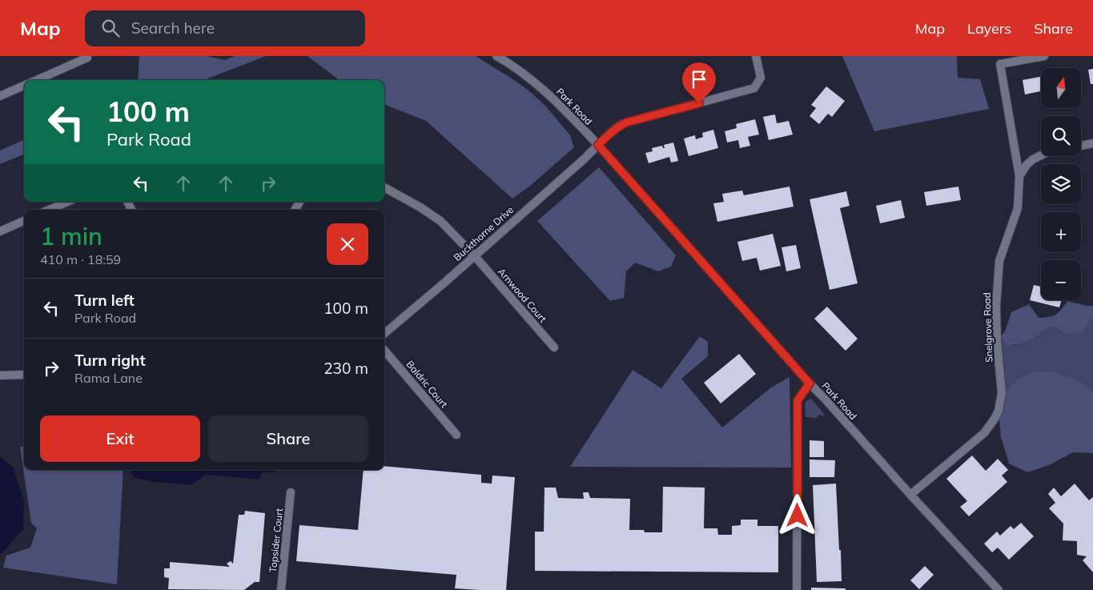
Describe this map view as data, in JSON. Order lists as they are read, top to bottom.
{
  "streets": {
    "street": [
      "Park Road",
      "Buckthorne Drive",
      "Arnwood Court",
      "Snelgrove Road",
      "Baldric Court",
      "Topsider Court"
    ]
  },
  "crossings": [
    ["Park Road", "Buckthorne Drive"],
    ["Park Road", "Snelgrove Road"],
    ["Buckthorne Drive", "Arnwood Court"]
  ],
  "north": "top",
  "page": {
    "header": "Map",
    "search": "Search here",
    "nav": ["Map", "Layers", "Share"],
    "map_buttons": ["+", "−"],
    "turn": ["100 m", "Park Road"],
    "heading": ["1 min", "410 m · 18:59"],
    "list": [
      {
        "name": "Turn left",
        "note": "Park Road",
        "value": "100 m"
      },
      {
        "name": "Turn right",
        "note": "Rama Lane",
        "value": "230 m"
      }
    ],
    "buttons": ["Exit", "Share"]
  }
}
